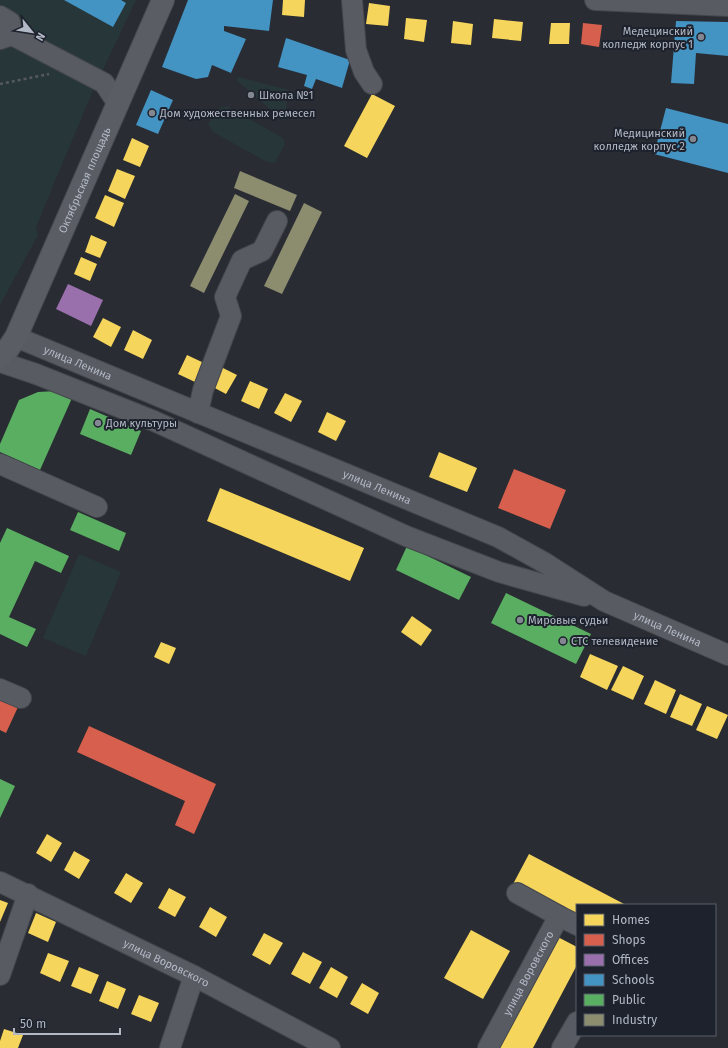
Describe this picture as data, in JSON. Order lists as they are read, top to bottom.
{
  "streets": {
    "main road": ["Октябрьская площадь"],
    "street": ["улица Ленина", "улица Воровского"]
  },
  "crossings": [
    ["Октябрьская площадь", "улица Ленина"]
  ],
  "places": [
    "Медецинский колледж корпус 1",
    "Школа №1",
    "Дом художественных ремесел",
    "Медицинский колледж корпус 2",
    "Дом культуры",
    "Мировые судьи",
    "СТС телевидение"
  ],
  "legend": [
    "Homes",
    "Shops",
    "Offices",
    "Schools",
    "Public",
    "Industry"
  ],
  "scale_bar": "50 m",
  "north": "bottom right"
}
